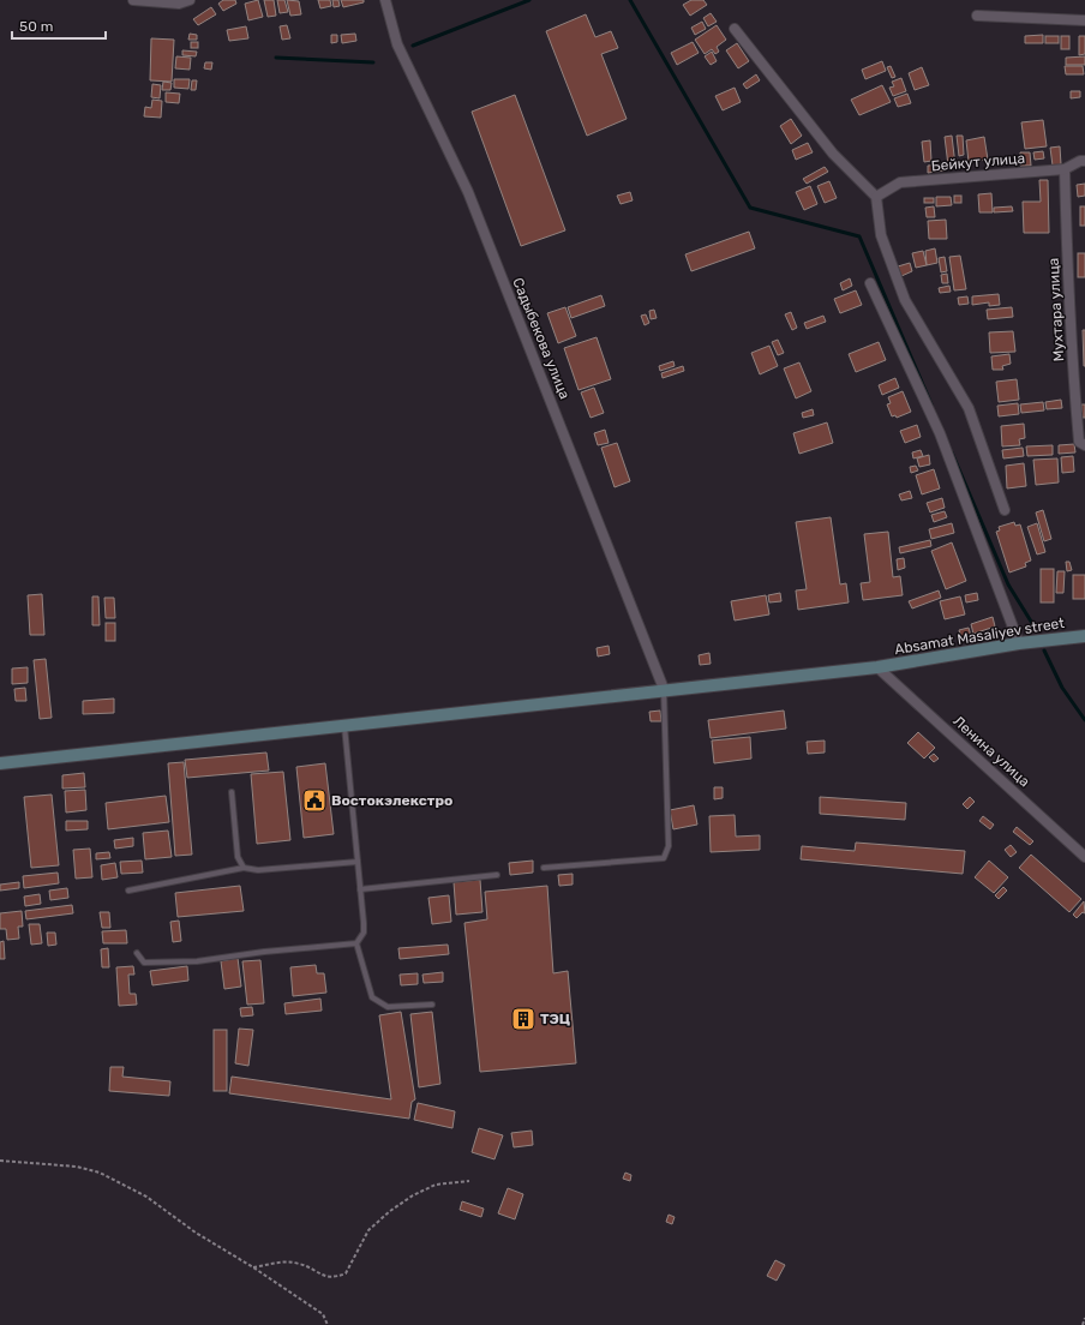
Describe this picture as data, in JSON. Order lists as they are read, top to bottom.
{
  "streets": {
    "street": [
      "Бейкут улица",
      "Мухтара улица",
      "Садыбекова улица",
      "Absamat Masaliyev street",
      "Ленина улица"
    ]
  },
  "crossings": [
    ["Бейкут улица", "Мухтара улица"],
    ["Садыбекова улица", "Absamat Masaliyev street"],
    ["Absamat Masaliyev street", "Ленина улица"]
  ],
  "places": {
    "public building": ["Востокэлекстро"],
    "building": ["ТЭЦ"]
  },
  "scale_bar": "50 m"
}
